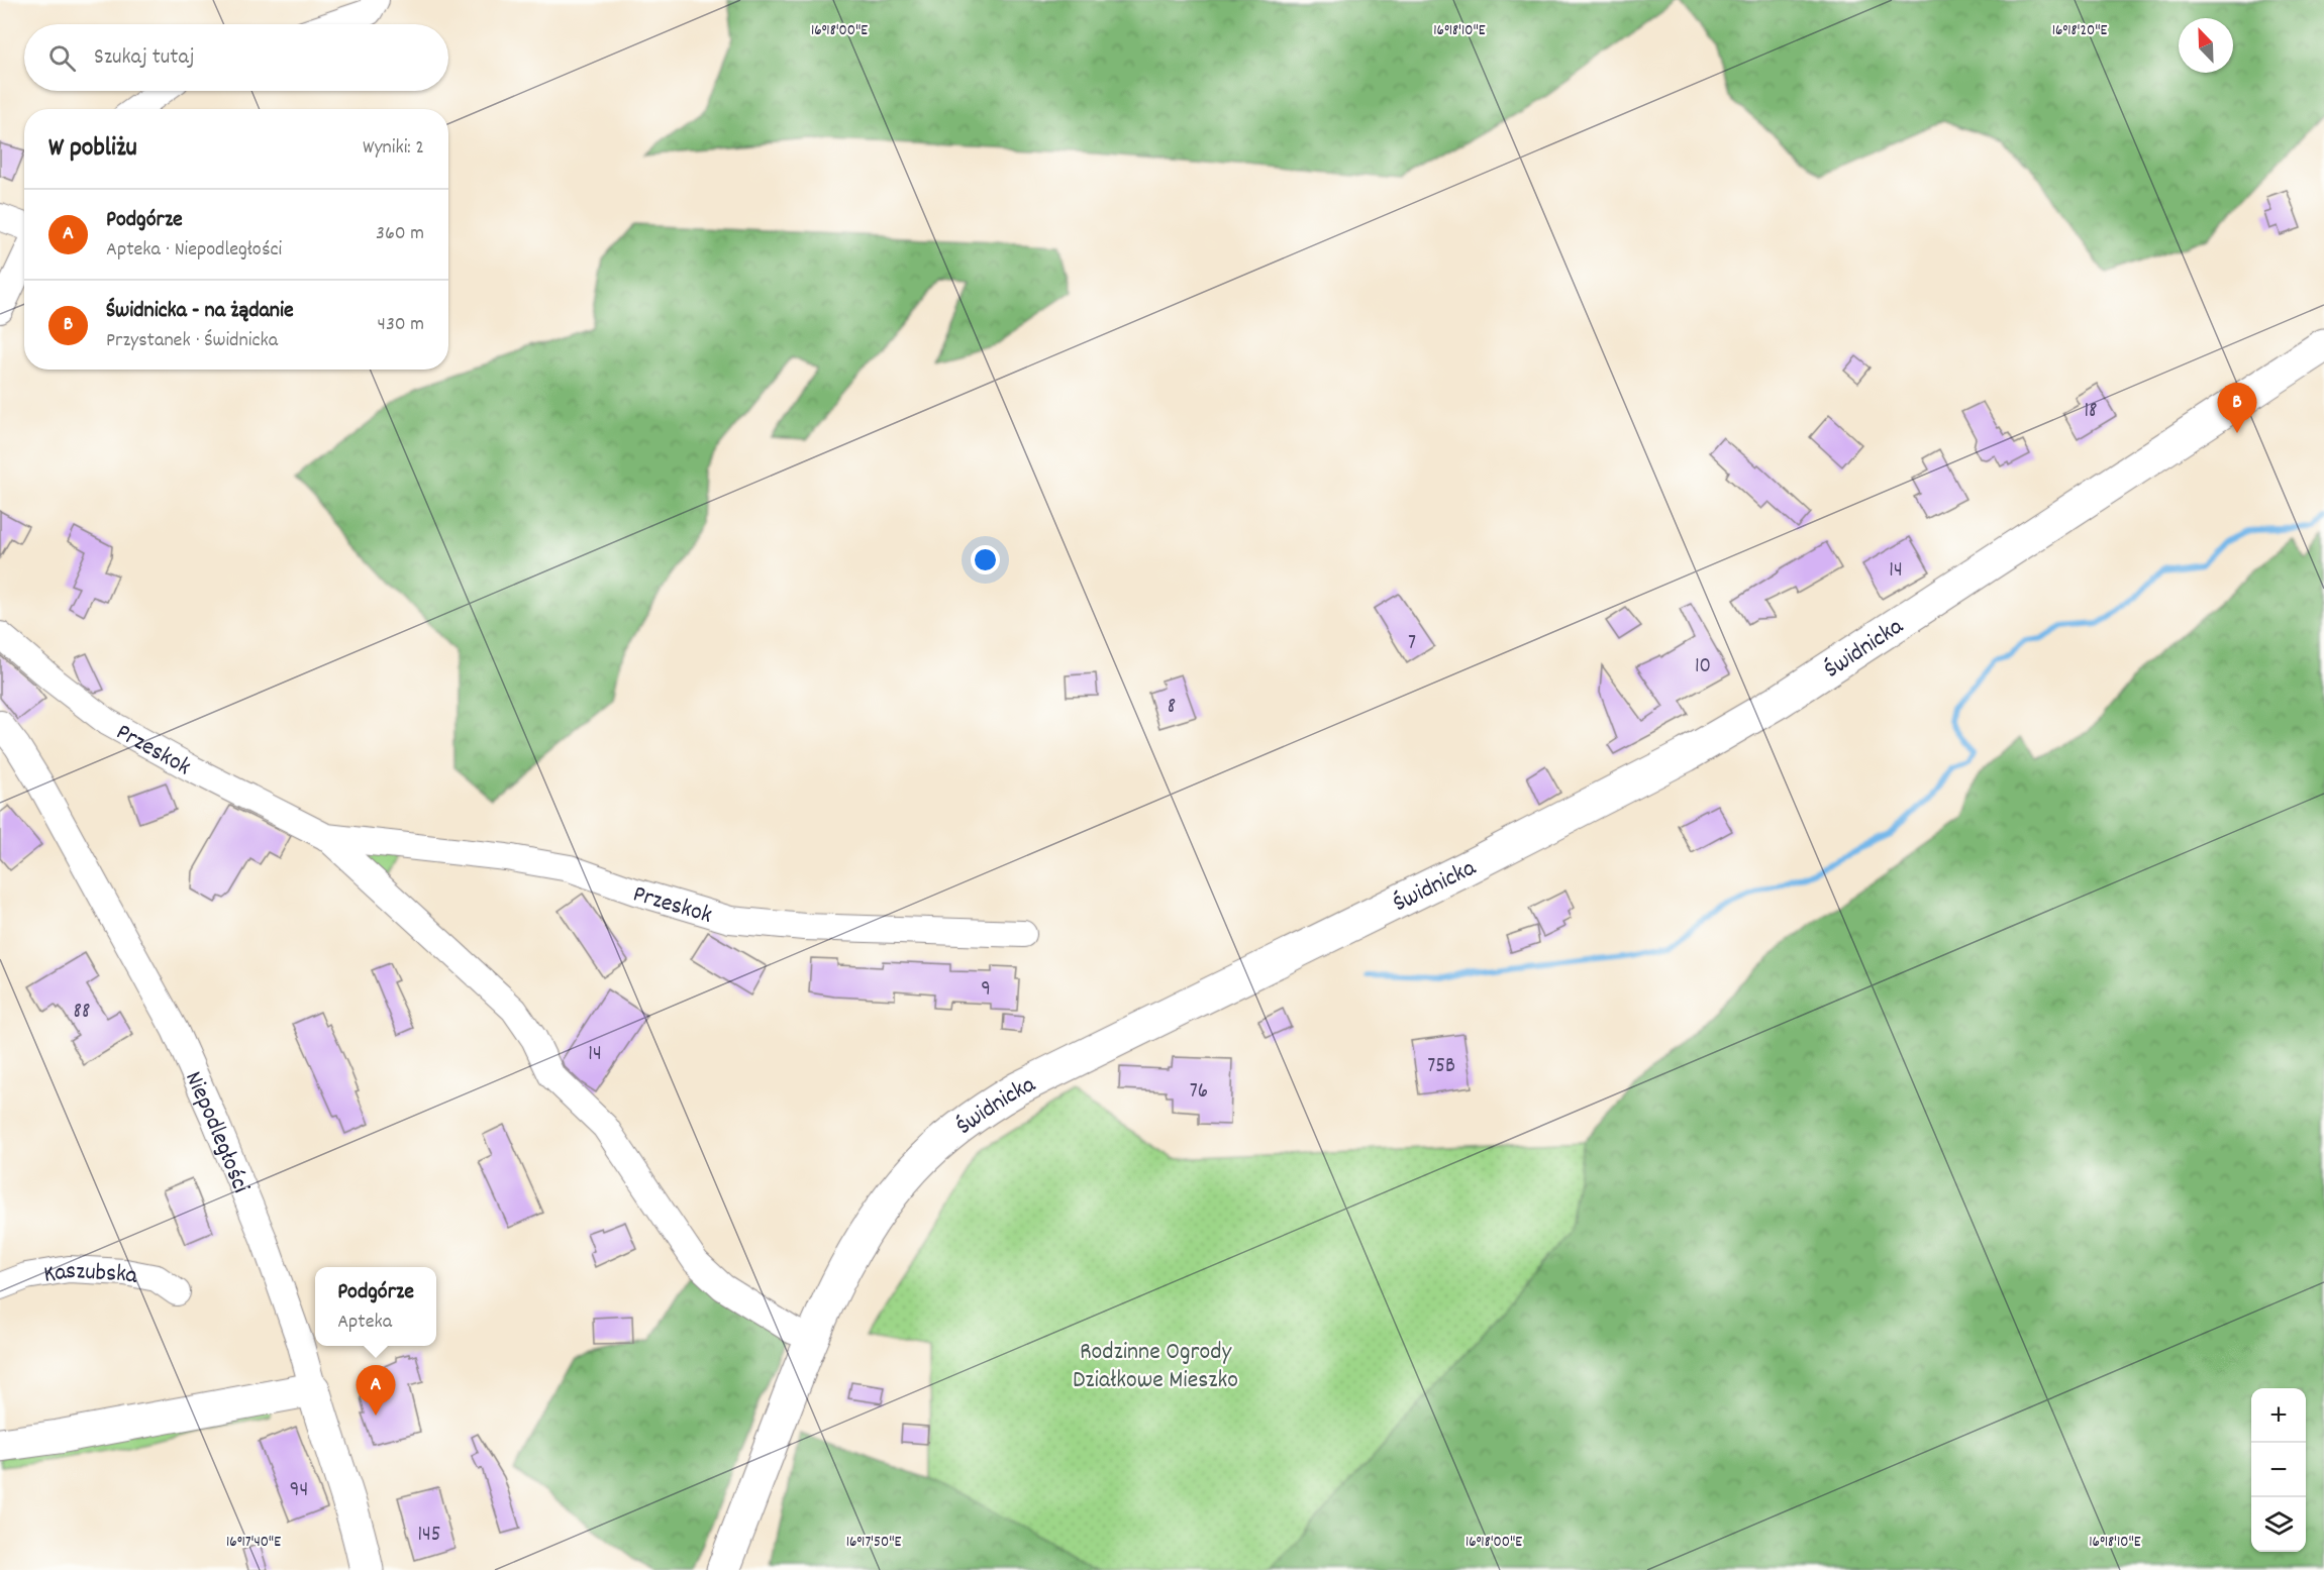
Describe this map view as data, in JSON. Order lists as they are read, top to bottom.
{
  "streets": {
    "main road": ["Świdnicka", "Niepodległości"],
    "street": ["Przeskok", "Kaszubska"]
  },
  "crossings": [
    ["Świdnicka", "Przeskok"]
  ],
  "parks": ["Rodzinne Ogrody Działkowe Mieszko"],
  "house_numbers": [
    "18",
    "14",
    "7",
    "10",
    "8",
    "9",
    "88",
    "14",
    "75B",
    "76",
    "94",
    "145"
  ],
  "north": "top left",
  "page": {
    "search": "Szukaj tutaj",
    "heading": ["W pobliżu", "Wyniki: 2"],
    "list": [
      {
        "mark": "A",
        "name": "Podgórze",
        "note": "Apteka · Niepodległości",
        "value": "360 m"
      },
      {
        "mark": "B",
        "name": "Świdnicka - na żądanie",
        "note": "Przystanek · Świdnicka",
        "value": "430 m"
      }
    ],
    "pins": ["B", "A"],
    "popup": ["Podgórze", "Apteka"],
    "map_buttons": ["+", "−"]
  },
  "coordinates": [
    "16°18'00\"E",
    "16°18'10\"E",
    "16°18'20\"E",
    "16°17'40\"E",
    "16°17'50\"E"
  ]
}
